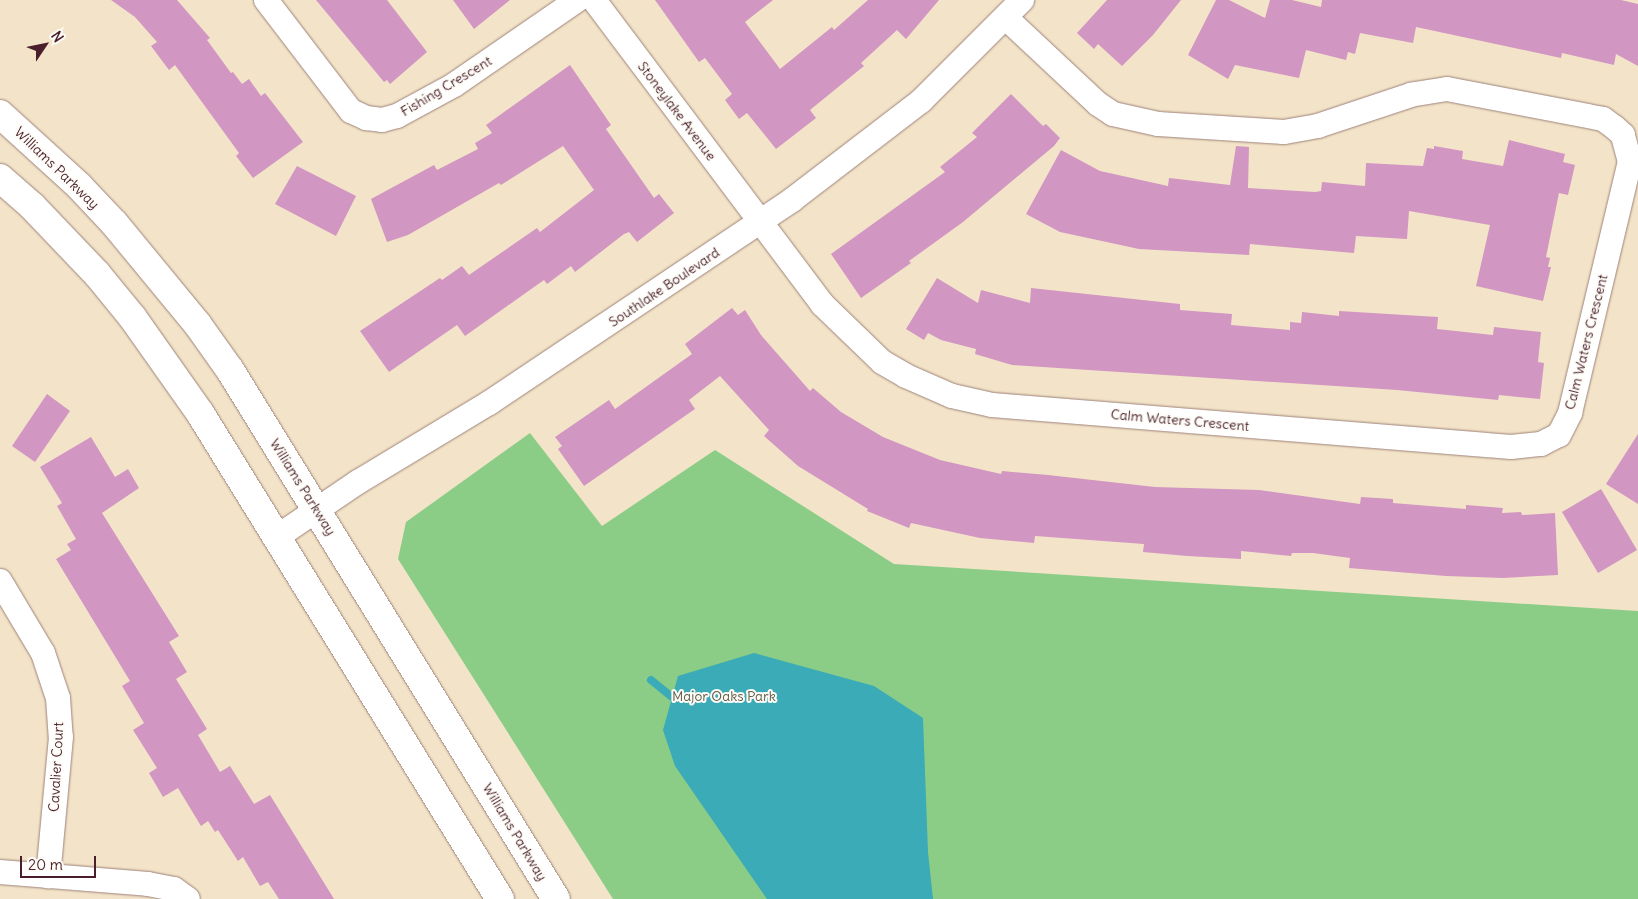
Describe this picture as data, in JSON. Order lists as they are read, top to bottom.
{
  "streets": {
    "main road": ["Williams Parkway"],
    "street": [
      "Fishing Crescent",
      "Stoneylake Avenue",
      "Southlake Boulevard",
      "Calm Waters Crescent",
      "Cavalier Court"
    ]
  },
  "crossings": [
    ["Stoneylake Avenue", "Southlake Boulevard"],
    ["Stoneylake Avenue", "Calm Waters Crescent"],
    ["Williams Parkway", "Southlake Boulevard"],
    ["Southlake Boulevard", "Calm Waters Crescent"]
  ],
  "parks": ["Major Oaks Park"],
  "scale_bar": "20 m",
  "north": "top right"
}
